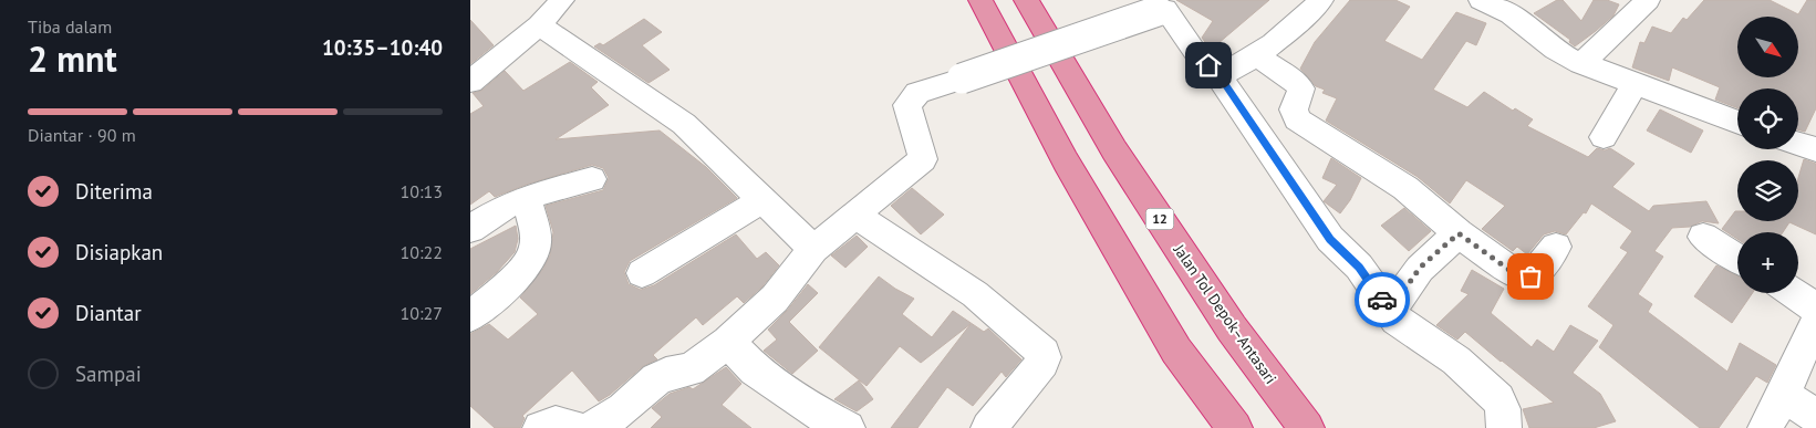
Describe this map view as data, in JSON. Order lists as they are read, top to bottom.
{
  "streets": {
    "highway": ["12", "Jalan Tol Depok–Antasari"]
  },
  "north": "bottom right",
  "page": {
    "heading": ["2 mnt", "Tiba dalam", "10:35–10:40"],
    "map_buttons": "+",
    "bar": "Diantar · 90 m",
    "list": [
      ["Diterima", "10:13"],
      ["Disiapkan", "10:22"],
      ["Diantar", "10:27"],
      "Sampai"
    ]
  }
}
